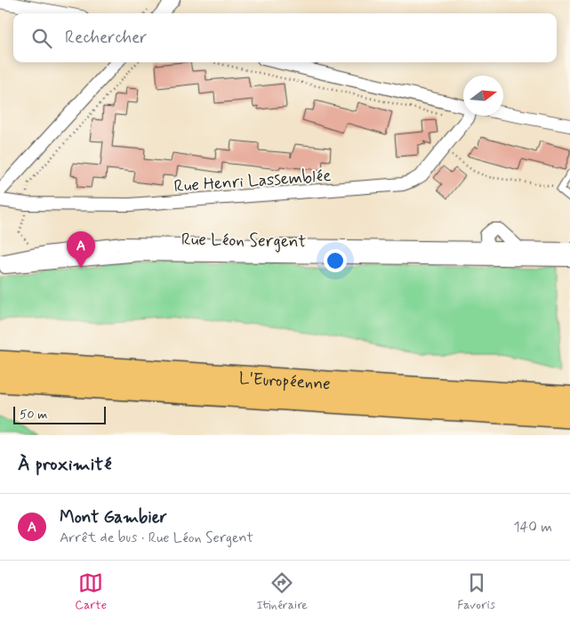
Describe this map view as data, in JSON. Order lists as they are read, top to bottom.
{
  "streets": {
    "highway": ["L'Européenne"],
    "street": ["Rue Henri Lassemblée", "Rue Léon Sergent"]
  },
  "scale_bar": "50 m",
  "north": "right",
  "page": {
    "search": "Rechercher",
    "pins": "A",
    "scale": "50 m",
    "heading": "À proximité",
    "list": [
      {
        "mark": "A",
        "name": "Mont Gambier",
        "note": "Arrêt de bus · Rue Léon Sergent",
        "value": "140 m"
      }
    ],
    "nav": ["Carte", "Itinéraire", "Favoris"]
  }
}
